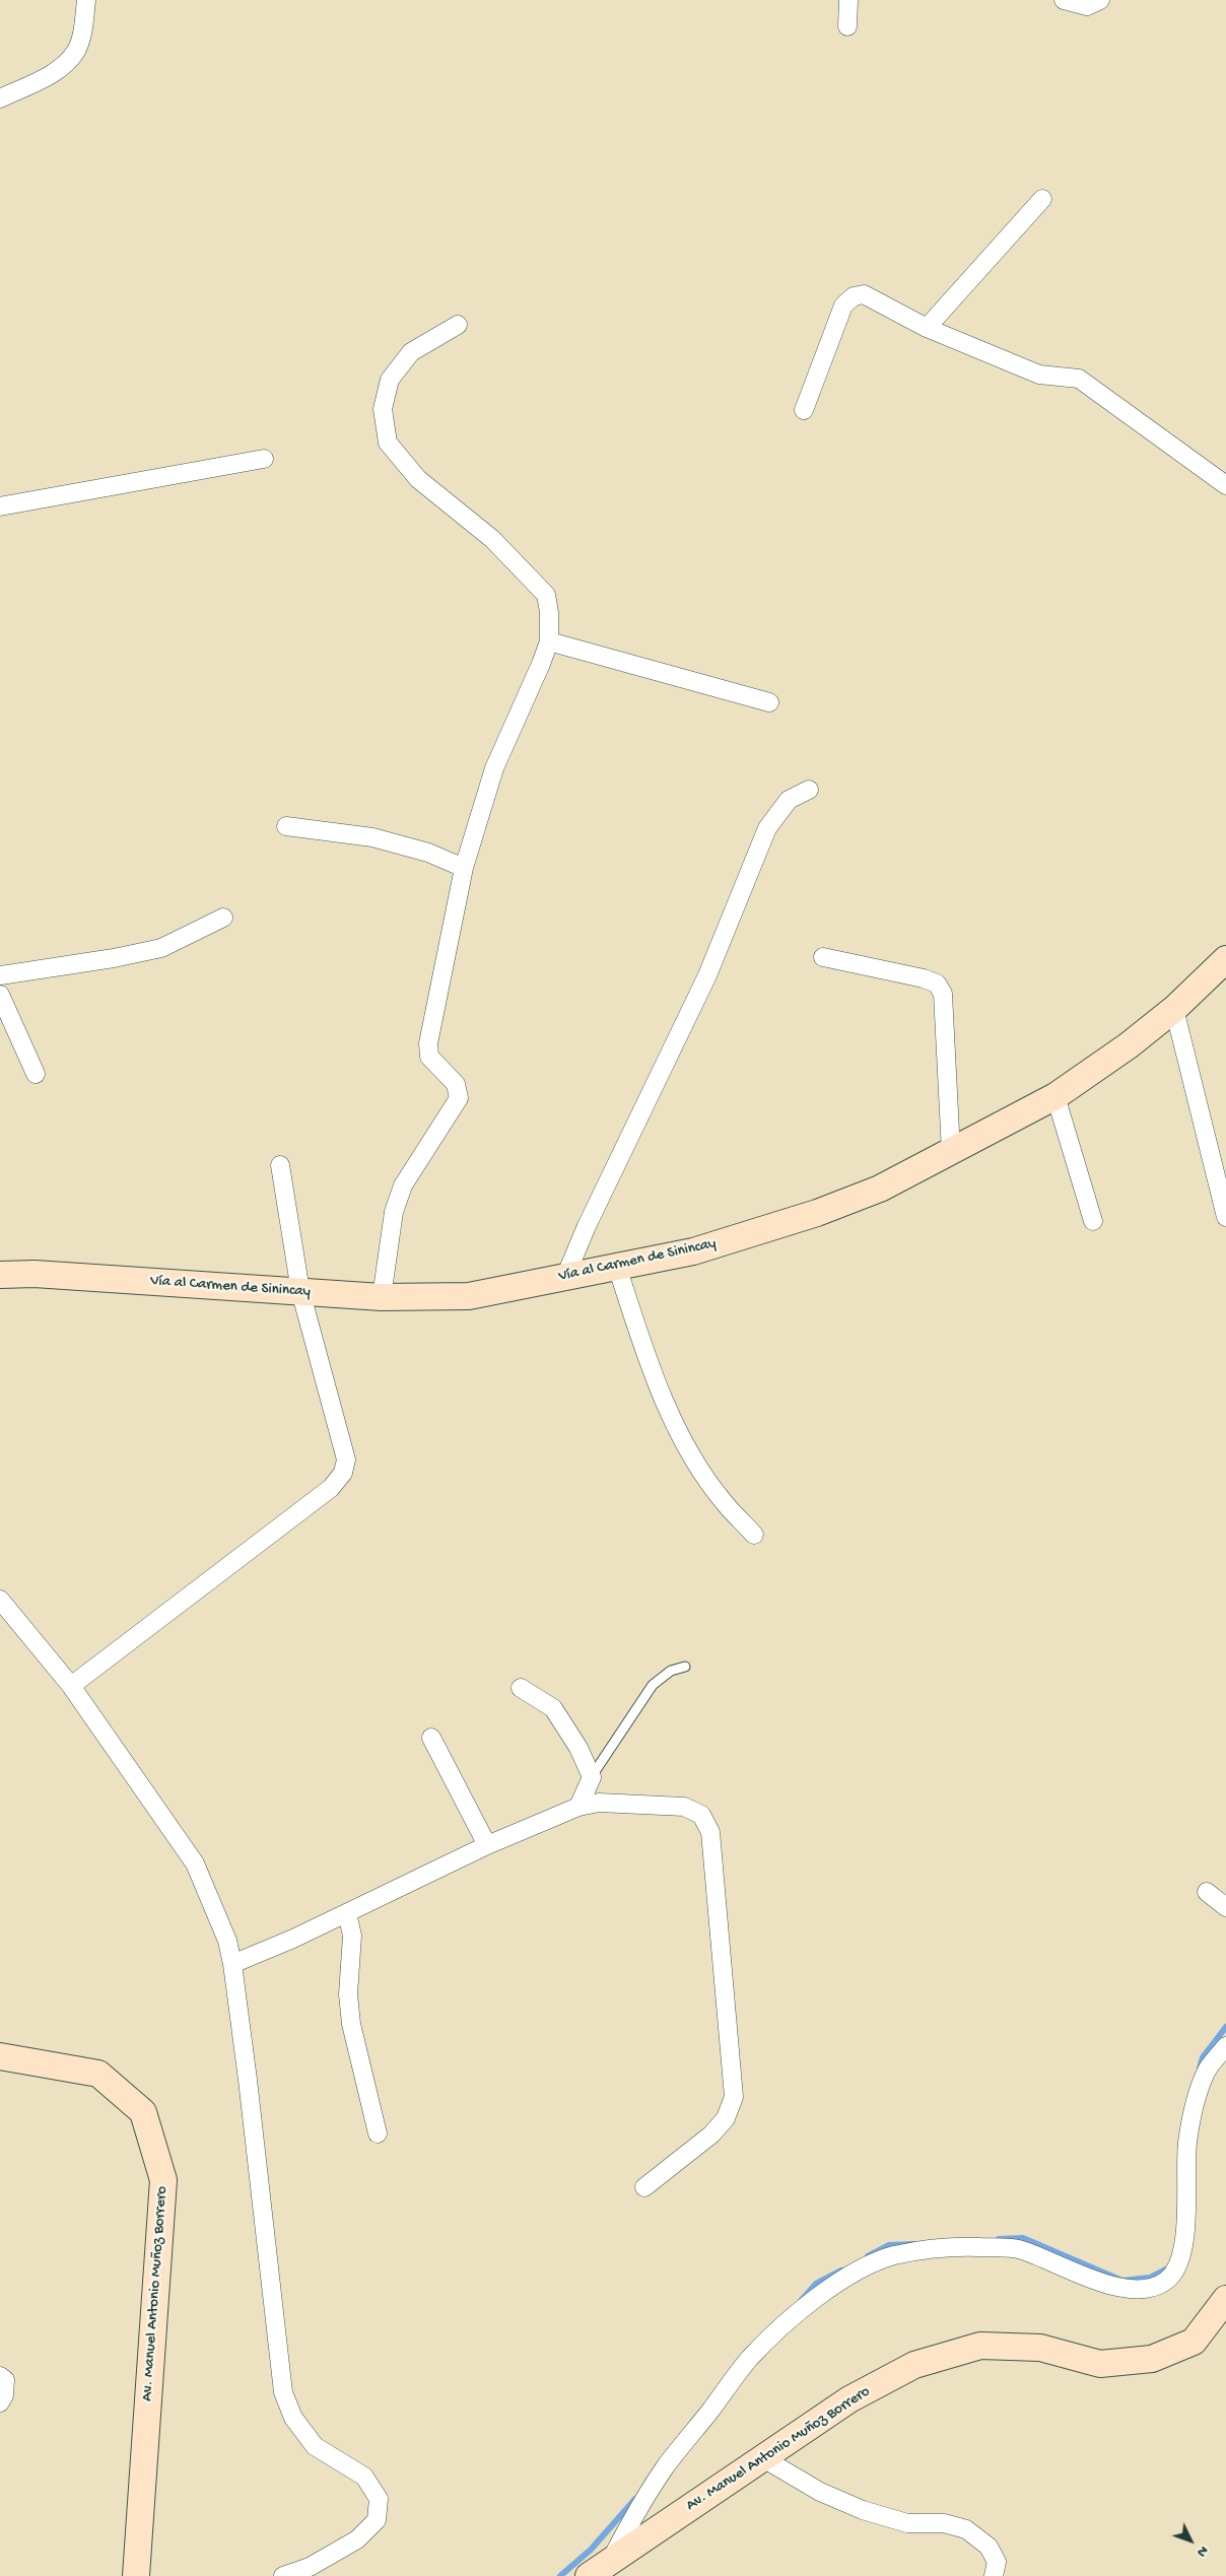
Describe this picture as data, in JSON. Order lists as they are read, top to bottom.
{
  "streets": {
    "street": ["Vía al Carmen de Sinincay", "Av. Manuel Antonio Muñoz Borrero"]
  },
  "north": "bottom right"
}
